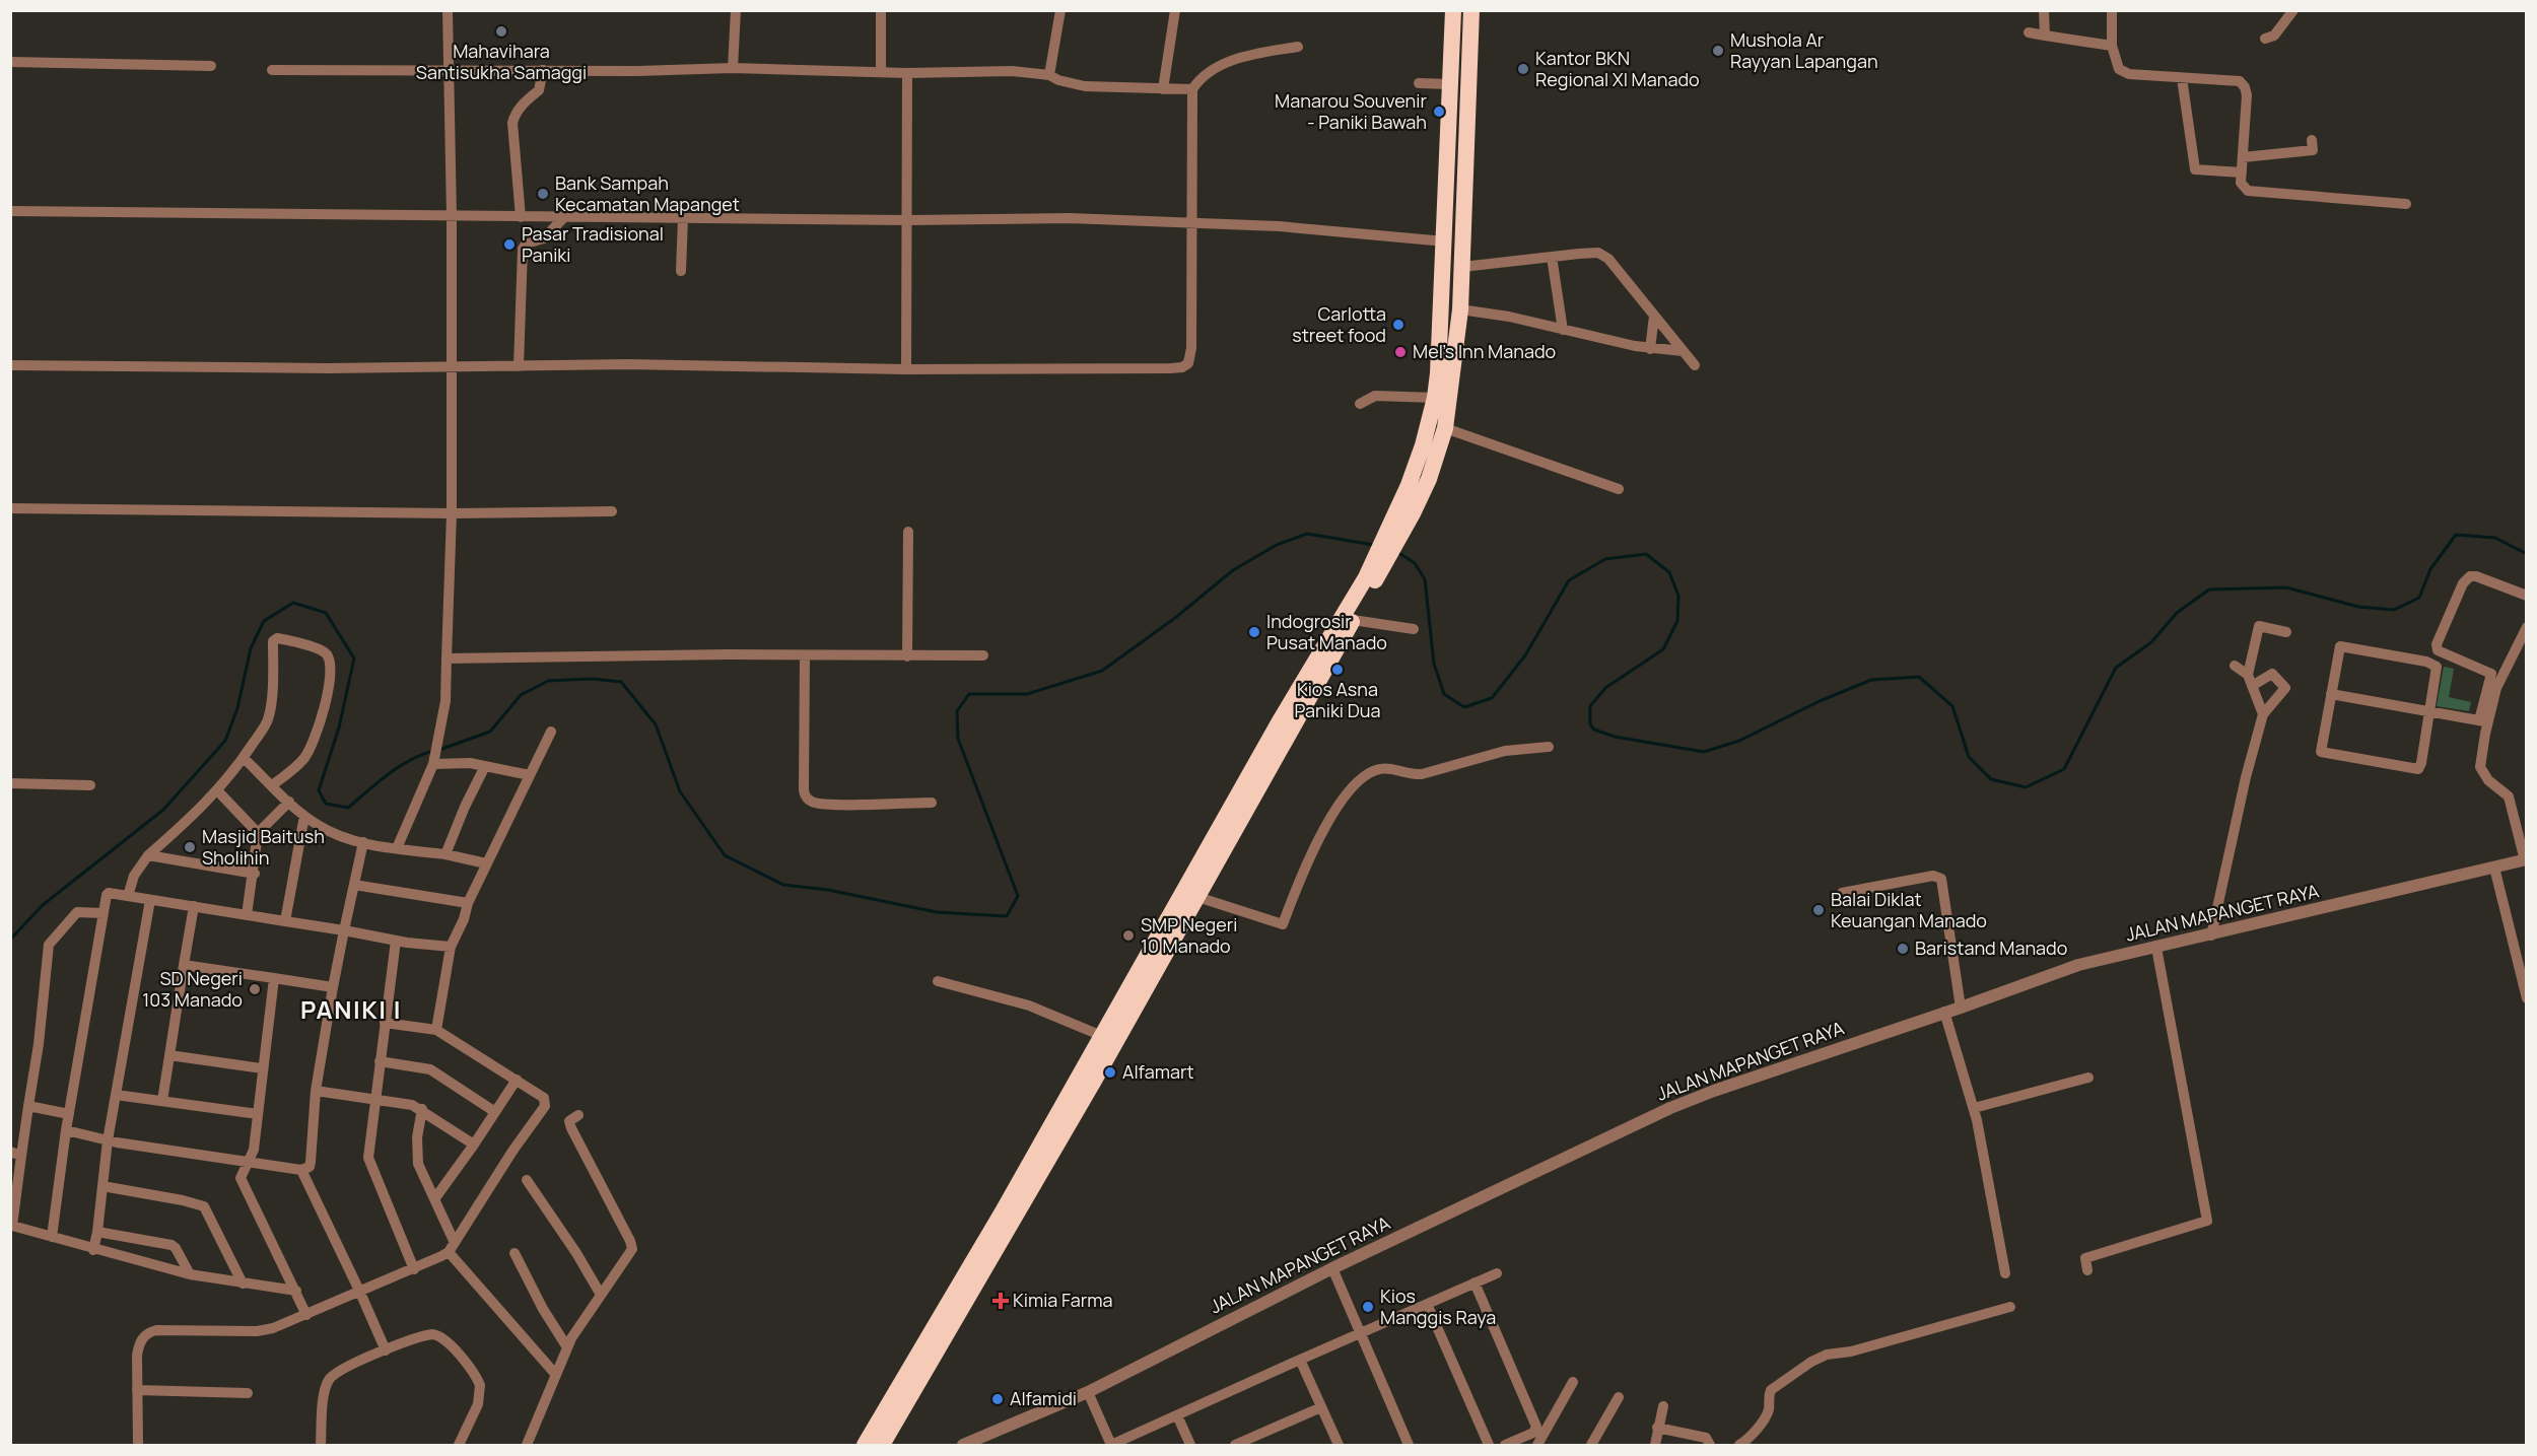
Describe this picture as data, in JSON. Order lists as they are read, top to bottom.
{
  "streets": {
    "street": ["JALAN MAPANGET RAYA"]
  },
  "districts": ["PANIKI I"],
  "places": {
    "other": [
      "Mahavihara Santisukha Samaggi",
      "Mushola Ar Rayyan Lapangan",
      "Kantor BKN Regional XI Manado",
      "Manarou Souvenir - Paniki Bawah",
      "Bank Sampah Kecamatan Mapanget",
      "Pasar Tradisional Paniki",
      "Carlotta street food",
      "Mel's Inn Manado",
      "Indogrosir Pusat Manado",
      "Kios Asna Paniki Dua",
      "Masjid Baitush Sholihin",
      "Balai Diklat Keuangan Manado",
      "SMP Negeri 10 Manado",
      "Baristand Manado",
      "SD Negeri 103 Manado",
      "Alfamart",
      "Kios Manggis Raya",
      "Alfamidi"
    ],
    "health": ["Kimia Farma"]
  }
}
